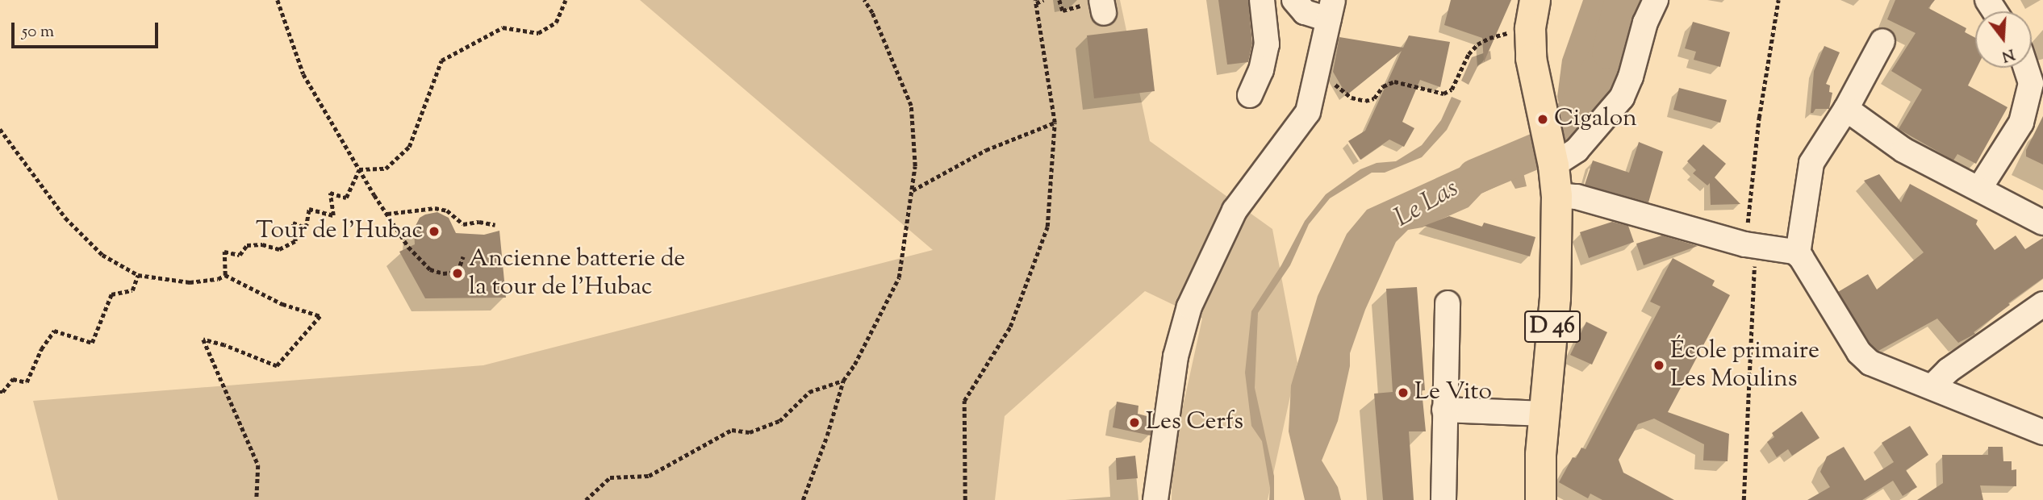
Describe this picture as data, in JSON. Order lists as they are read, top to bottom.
{
  "streets": {
    "main road": ["D 46"]
  },
  "water": ["Le Las"],
  "places": [
    "Cigalon",
    "Tour de l’Hubac",
    "Ancienne batterie de la tour de l'Hubac",
    "École primaire Les Moulins",
    "Le Vito",
    "Les Cerfs"
  ],
  "scale_bar": "50 m",
  "north": "bottom"
}
